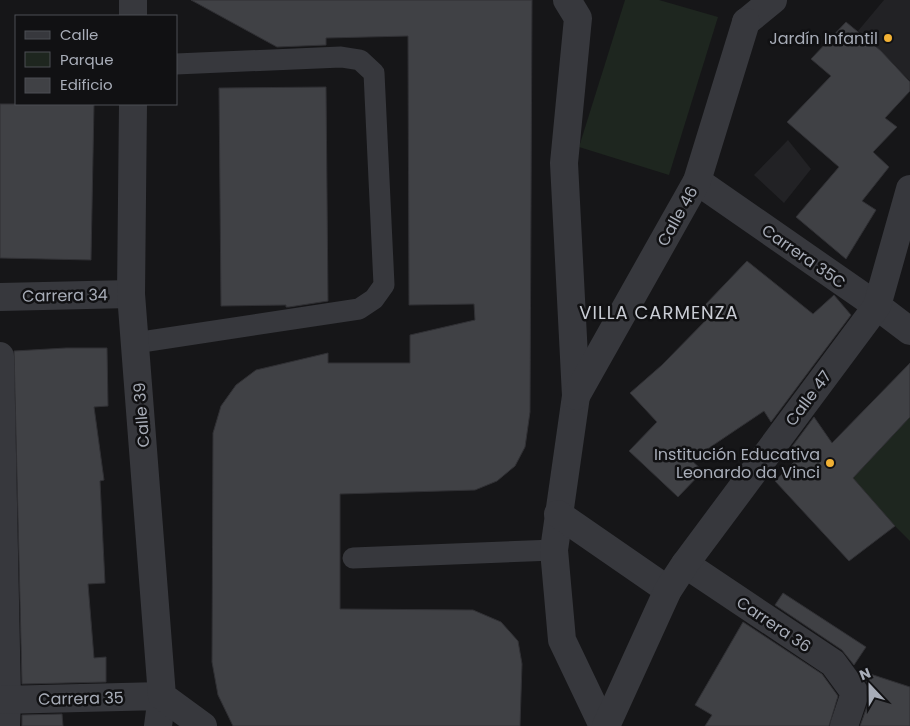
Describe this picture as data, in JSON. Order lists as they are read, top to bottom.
{
  "streets": {
    "street": [
      "Calle 46",
      "Carrera 35C",
      "Carrera 34",
      "Calle 47",
      "Calle 39",
      "Carrera 36",
      "Carrera 35"
    ]
  },
  "crossings": [
    ["Calle 46", "Carrera 35C"],
    ["Carrera 35C", "Calle 47"],
    ["Carrera 34", "Calle 39"],
    ["Calle 47", "Carrera 36"],
    ["Calle 39", "Carrera 35"]
  ],
  "districts": ["VILLA CARMENZA"],
  "places": ["Jardín Infantil", "Institución Educativa Leonardo da Vinci"],
  "legend": ["Calle", "Parque", "Edificio"],
  "north": "top"
}
